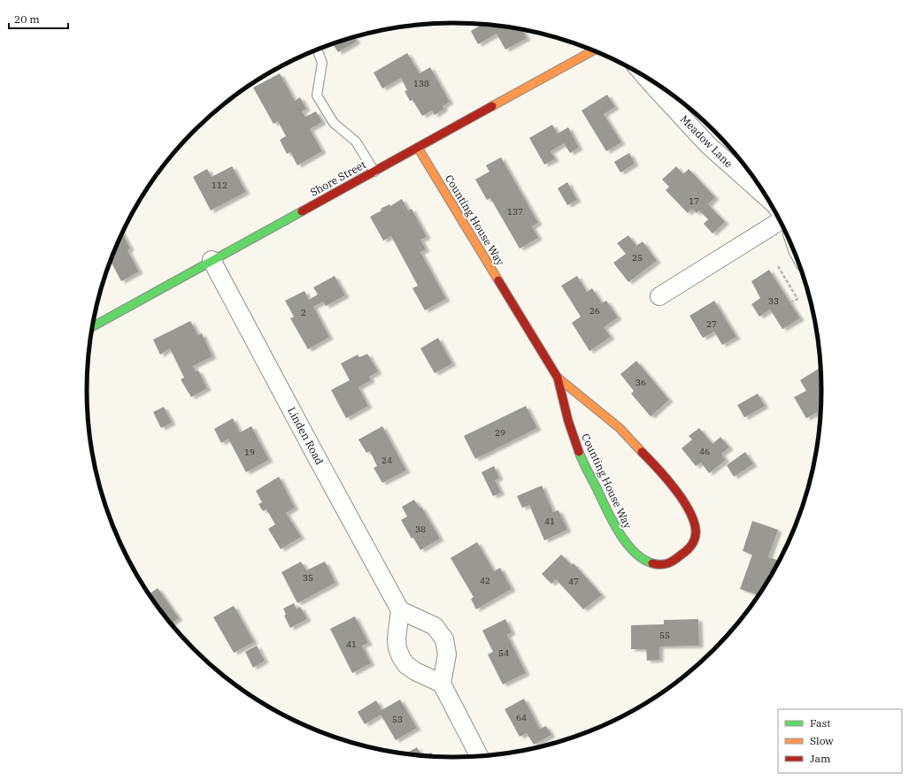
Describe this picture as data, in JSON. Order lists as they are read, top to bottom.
{
  "streets": {
    "street": [
      "Meadow Lane",
      "Shore Street",
      "Counting House Way",
      "Linden Road"
    ]
  },
  "crossings": [
    ["Shore Street", "Counting House Way"],
    ["Shore Street", "Linden Road"]
  ],
  "house_numbers": [
    "138",
    "112",
    "17",
    "137",
    "25",
    "33",
    "26",
    "2",
    "27",
    "36",
    "29",
    "46",
    "19",
    "24",
    "41",
    "38",
    "35",
    "42",
    "47",
    "55",
    "41",
    "54",
    "64",
    "53"
  ],
  "legend": ["Fast", "Slow", "Jam"],
  "scale_bar": "20 m"
}
